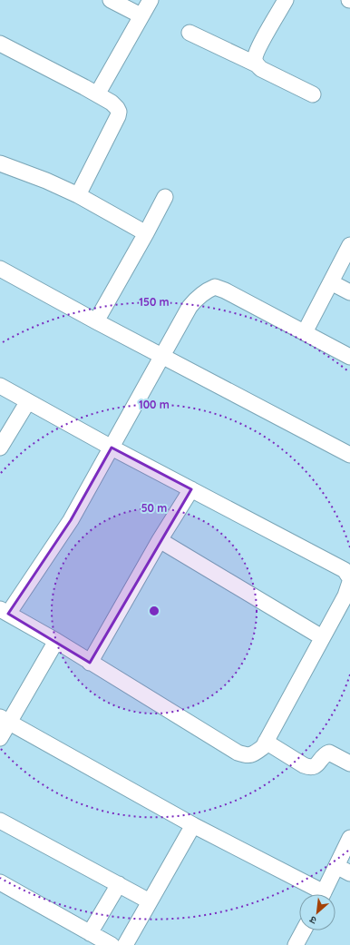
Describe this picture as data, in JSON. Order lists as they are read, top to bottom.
{
  "north": "bottom left",
  "rings": ["150 m", "100 m", "50 m"]
}
